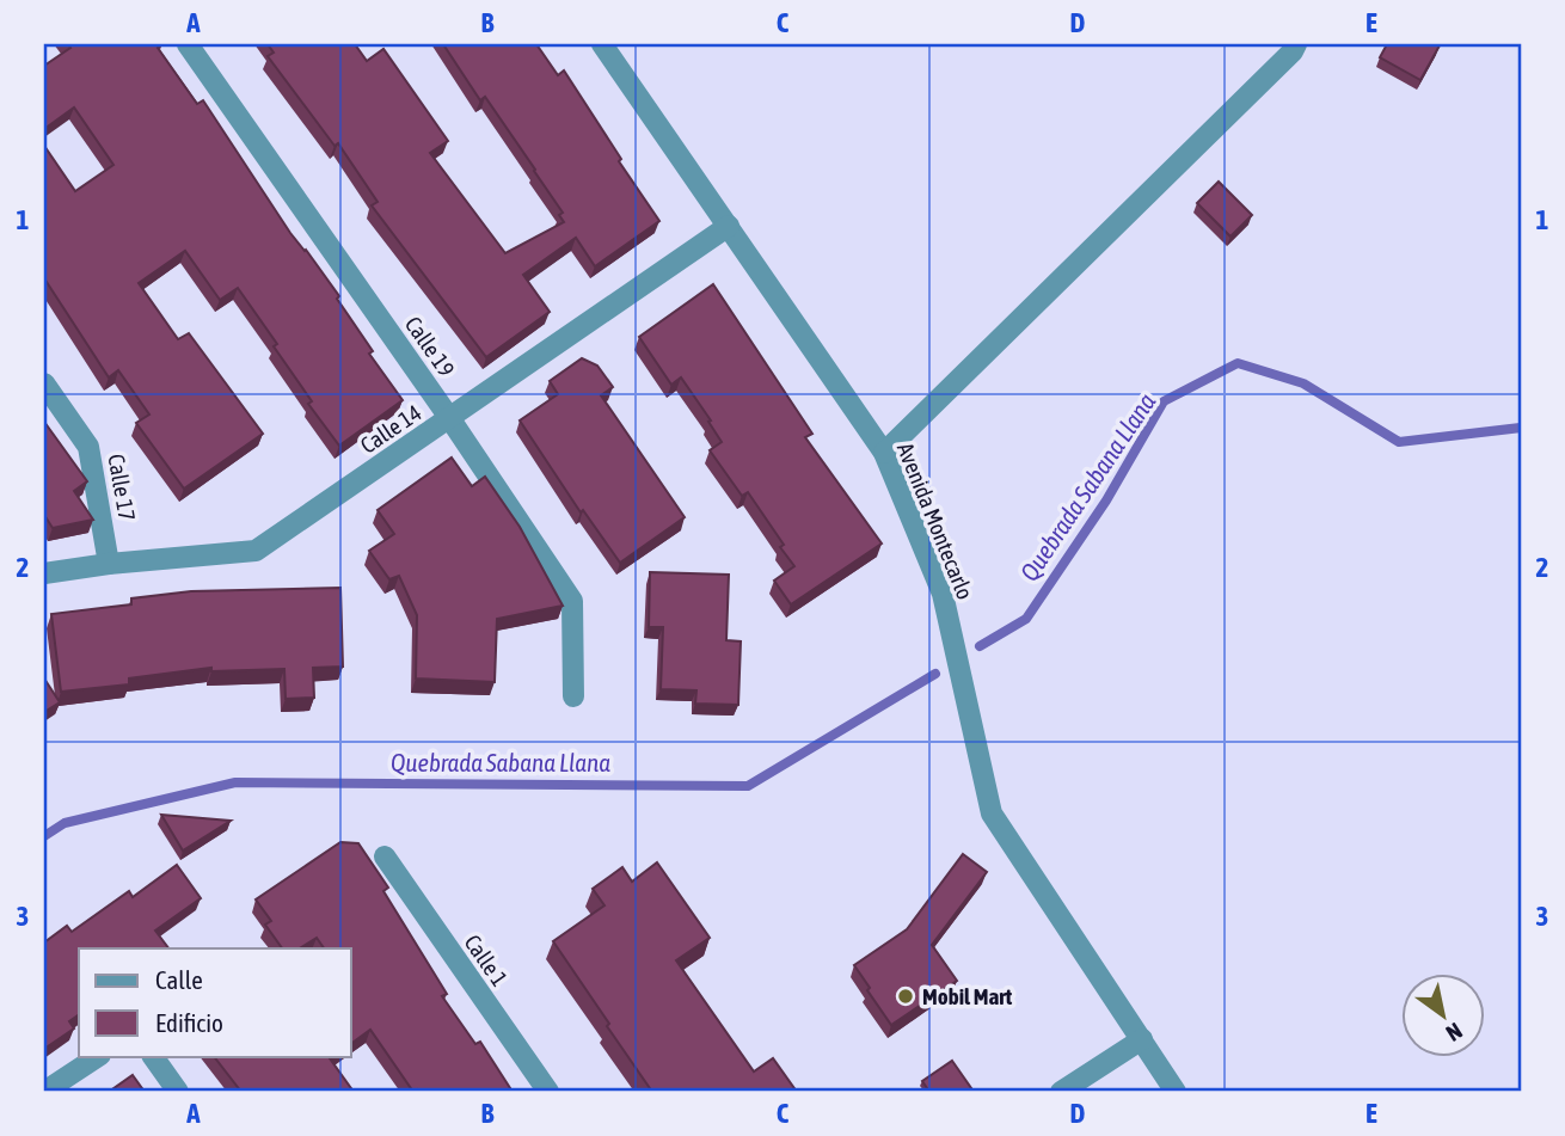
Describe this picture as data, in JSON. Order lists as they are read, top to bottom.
{
  "streets": {
    "street": [
      "Calle 19",
      "Calle 14",
      "Calle 17",
      "Avenida Montecarlo",
      "Calle 1"
    ]
  },
  "crossings": [
    ["Calle 19", "Calle 14"],
    ["Calle 14", "Calle 17"],
    ["Calle 14", "Avenida Montecarlo"]
  ],
  "water": ["Quebrada Sabana Llana"],
  "places": ["Mobil Mart"],
  "legend": ["Calle", "Edificio"],
  "north": "bottom right",
  "grid": {
    "columns": [
      "A",
      "B",
      "C",
      "D",
      "E"
    ],
    "rows": ["1", "2", "3"]
  }
}
